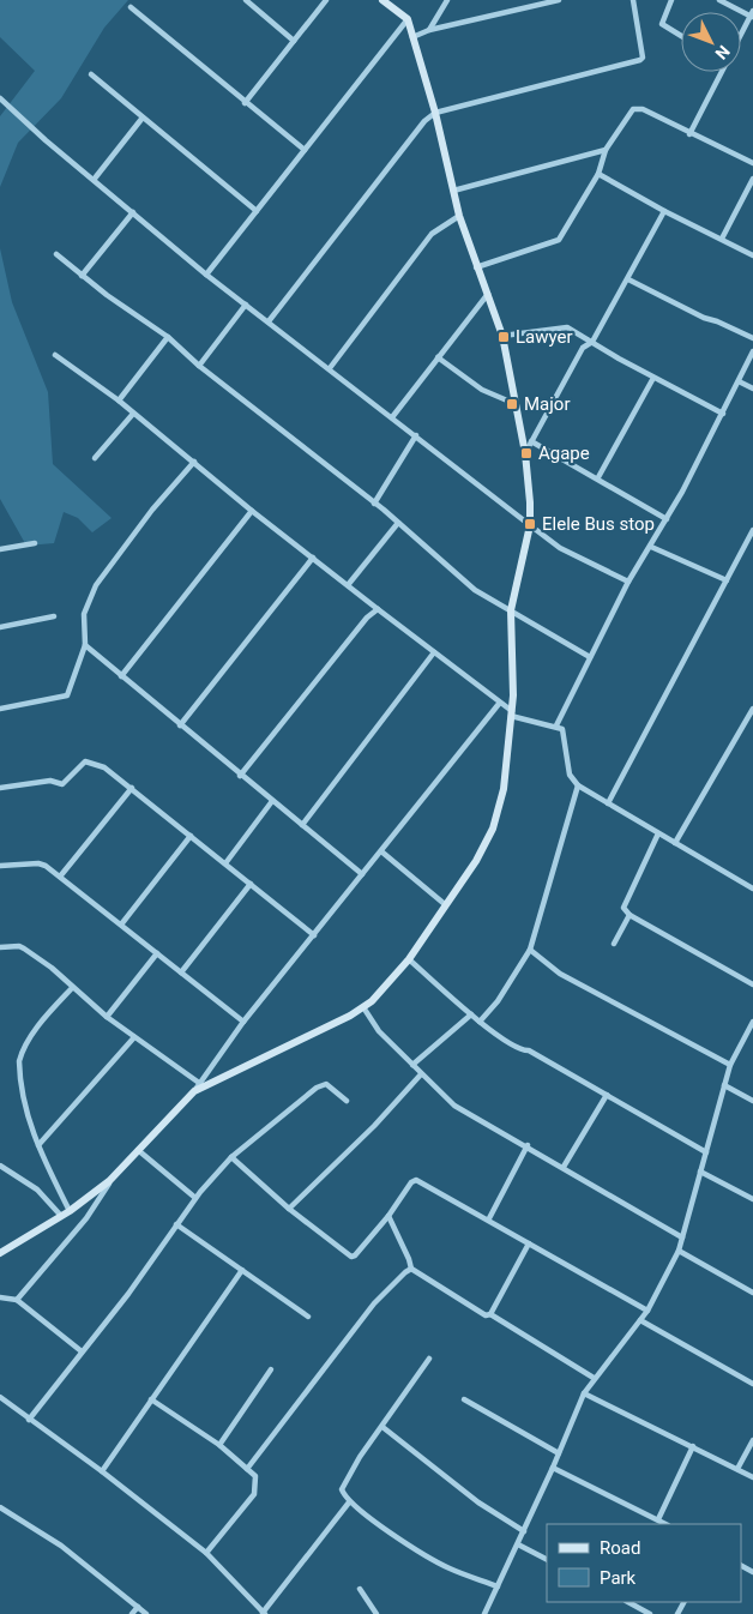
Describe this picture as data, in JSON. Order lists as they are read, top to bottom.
{
  "places": {
    "transit": [
      "Lawyer",
      "Major",
      "Agape",
      "Elele Bus stop"
    ]
  },
  "legend": ["Road", "Park"],
  "north": "bottom right"
}
